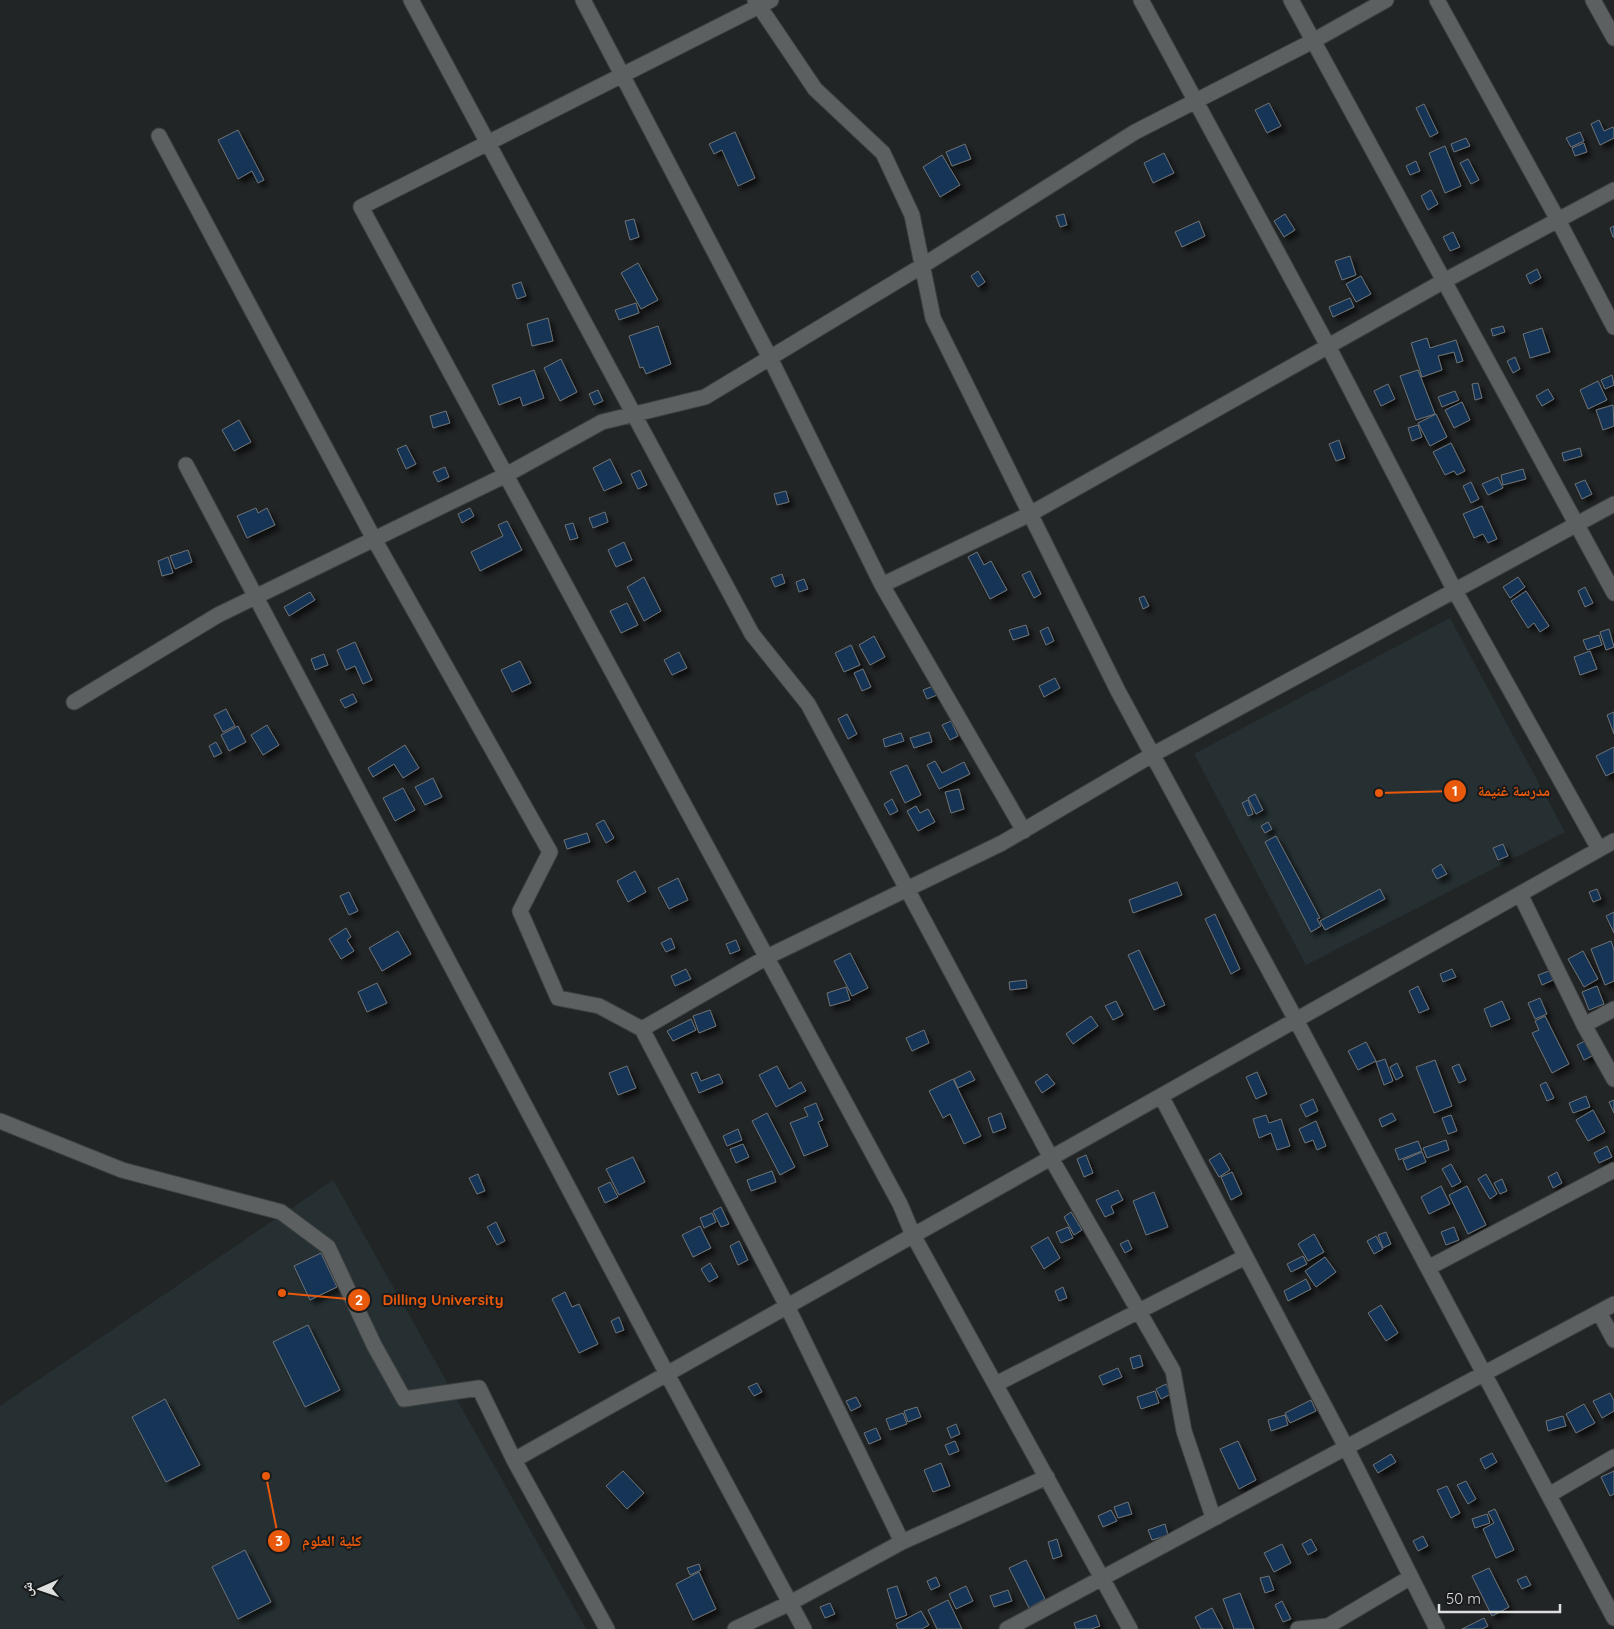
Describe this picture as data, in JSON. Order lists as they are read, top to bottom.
{
  "places": ["مدرسة غنيمة", "Dilling University", "كلية العلوم"],
  "scale_bar": "50 m",
  "north": "left"
}
